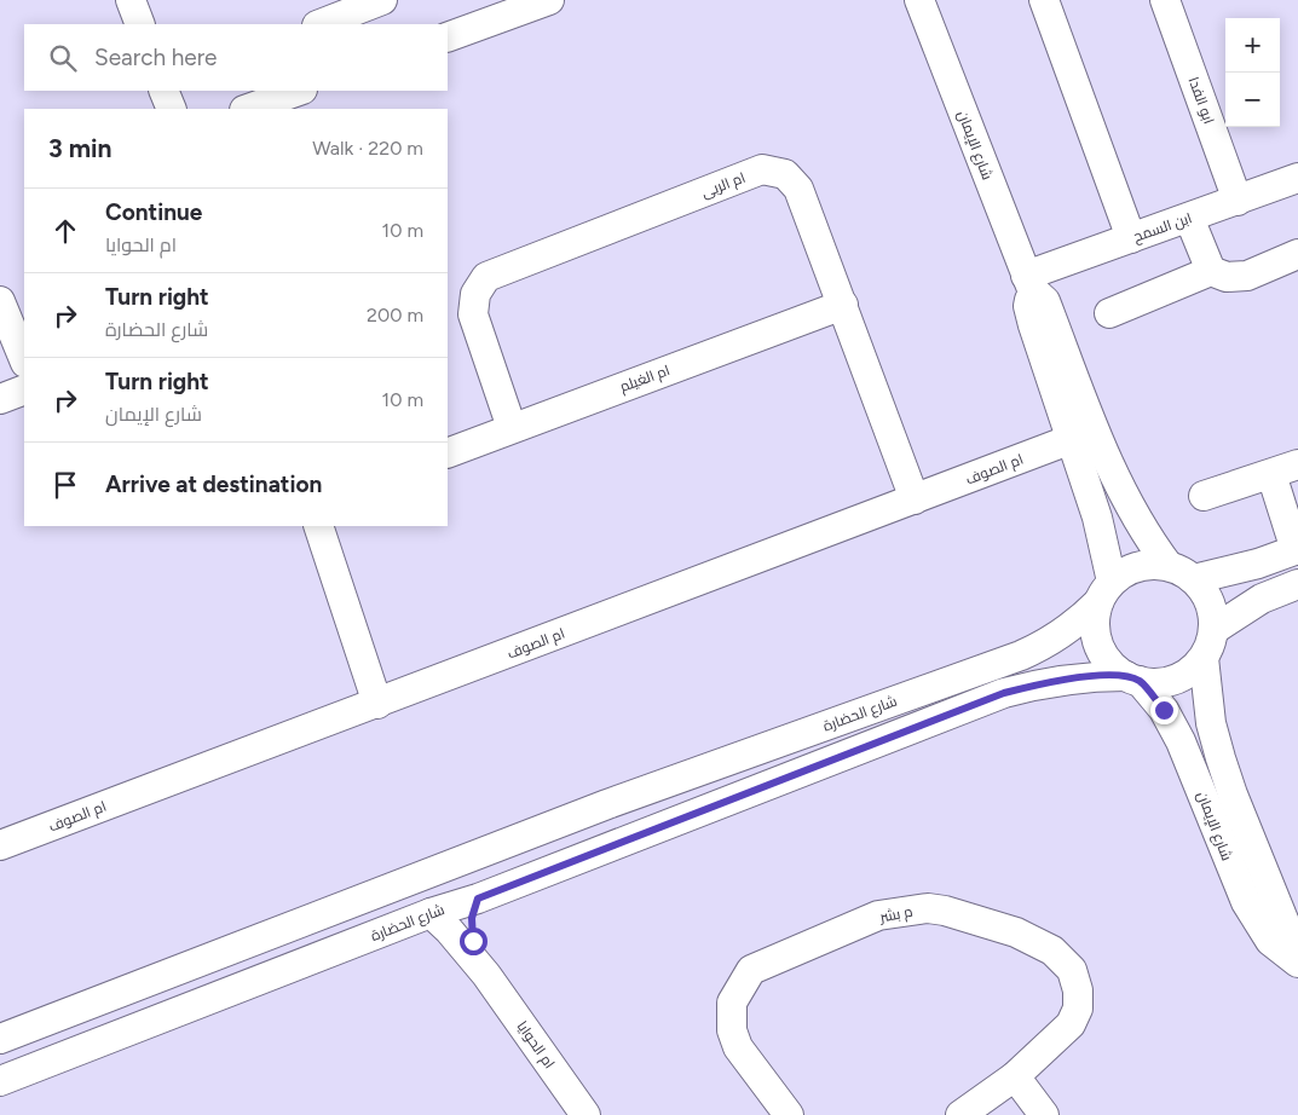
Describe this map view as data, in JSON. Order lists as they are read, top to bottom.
{
  "streets": {
    "street": [
      "ابو الفدا",
      "شارع الإيمان",
      "ام الربى",
      "ابن السمح",
      "ام الغيلم",
      "ام الصوف",
      "شارع الحضارة",
      "م بشر",
      "ام الحوايا"
    ]
  },
  "crossings": [
    ["ابو الفدا", "ابن السمح"],
    ["شارع الإيمان", "ابن السمح"],
    ["شارع الإيمان", "ام الصوف"],
    ["شارع الإيمان", "شارع الحضارة"],
    ["ام الربى", "ام الغيلم"],
    ["ام الربى", "ام الصوف"],
    ["شارع الحضارة", "ام الحوايا"]
  ],
  "page": {
    "map_buttons": ["+", "−"],
    "search": "Search here",
    "heading": ["3 min", "Walk · 220 m"],
    "list": [
      ["Continue", "ام الحوايا", "10 m"],
      ["Turn right", "شارع الحضارة", "200 m"],
      ["Turn right", "شارع الإيمان", "10 m"],
      "Arrive at destination"
    ]
  }
}
